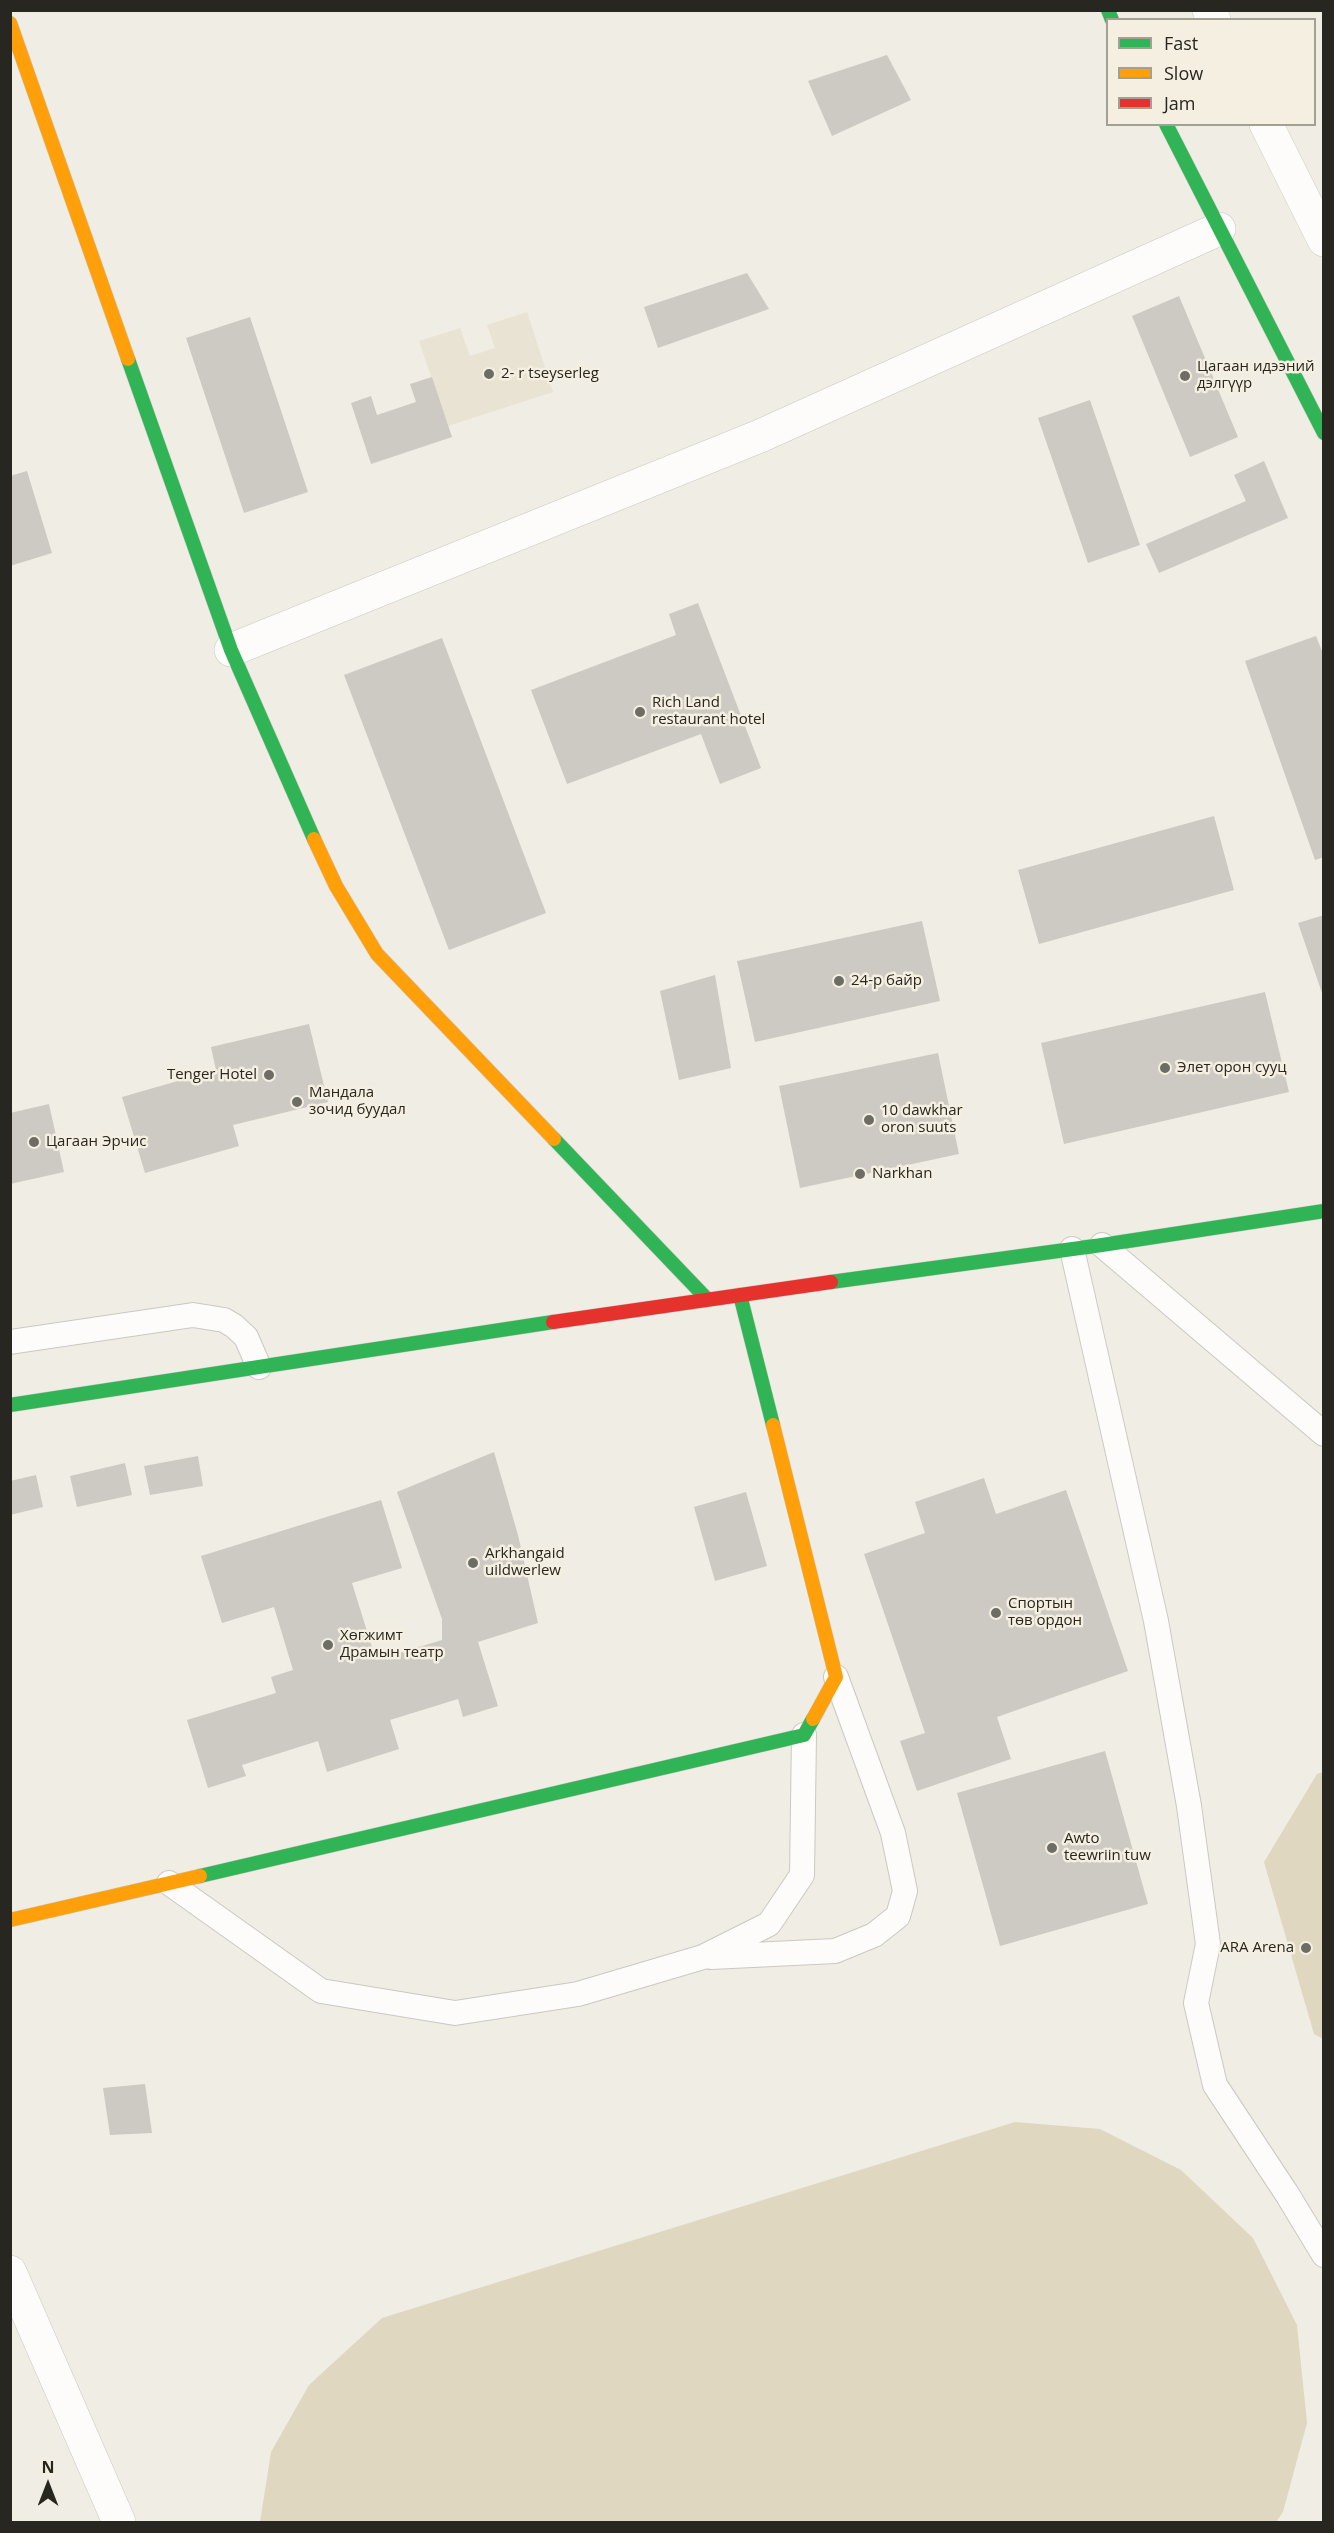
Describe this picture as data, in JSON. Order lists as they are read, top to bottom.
{
  "places": [
    "2- r tseyserleg",
    "Цагаан идээний дэлгүүр",
    "Rich Land restaurant hotel",
    "24-р байр",
    "Элет орон сууц",
    "Tenger Hotel",
    "Мандала зочид буудал",
    "10 dawkhar oron suuts",
    "Цагаан Эрчис",
    "Narkhan",
    "Arkhangaid uildwerlew",
    "Спортын төв ордон",
    "Хөгжимт Драмын театр",
    "Awto teewriin tuw",
    "ARA Arena"
  ],
  "legend": ["Fast", "Slow", "Jam"],
  "north": "top"
}
